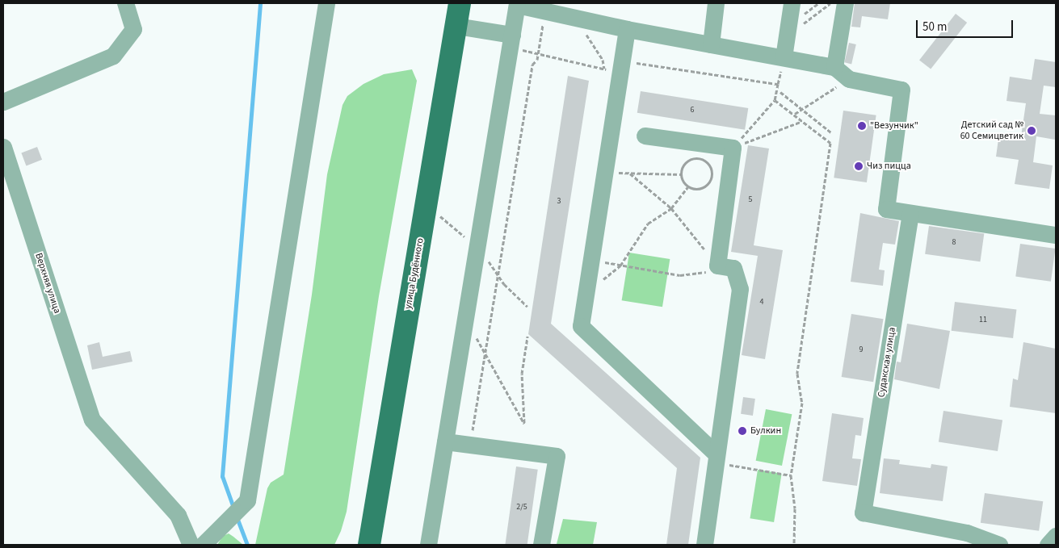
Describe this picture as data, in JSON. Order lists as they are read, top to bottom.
{
  "streets": {
    "main road": ["улица Будённого"],
    "street": ["Верхняя улица", "Судакская улица"]
  },
  "places": [
    "\"Везунчик\"",
    "Детский сад № 60 Семицветик",
    "Чиз пицца",
    "Булкин"
  ],
  "house_numbers": [
    "6",
    "5",
    "3",
    "8",
    "4",
    "11",
    "9",
    "2/5"
  ],
  "scale_bar": "50 m"
}
